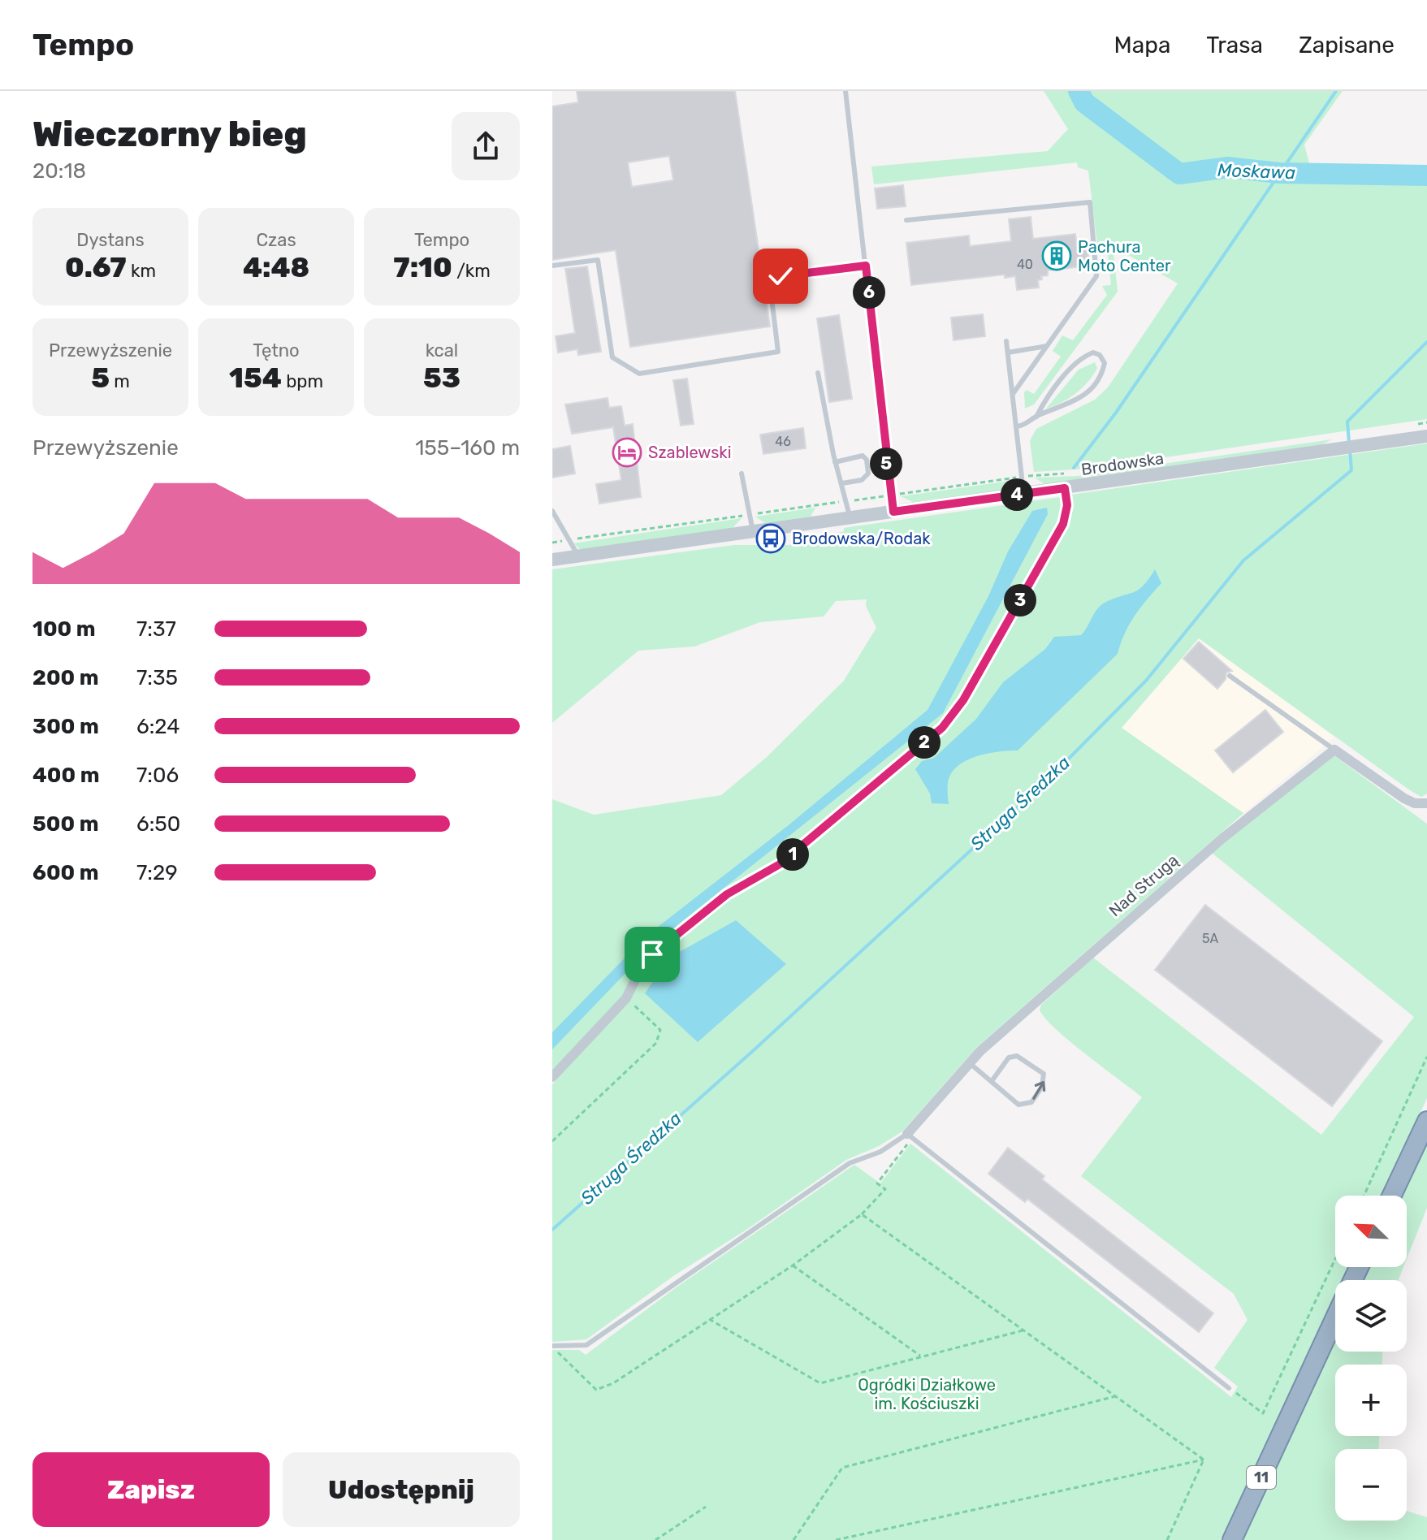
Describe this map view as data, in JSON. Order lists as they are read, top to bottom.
{
  "streets": {
    "highway": ["11"],
    "street": ["Brodowska", "Nad Strugą"]
  },
  "water": ["Moskawa", "Struga Średzka"],
  "parks": ["Ogródki Działkowe im. Kościuszki"],
  "places": {
    "building": ["Pachura Moto Center"],
    "hotel": ["Szablewski"],
    "bus stop": ["Brodowska/Rodak"]
  },
  "house_numbers": ["40", "46", "5A"],
  "north": "top left",
  "page": {
    "header": "Tempo",
    "nav": ["Mapa", "Trasa", "Zapisane"],
    "heading": ["Wieczorny bieg", "20:18"],
    "stats": [
      ["Dystans", "0.67 km"],
      ["Czas", "4:48"],
      ["Tempo", "7:10 /km"],
      ["Przewyższenie", "5 m"],
      ["Tętno", "154 bpm"],
      ["kcal", "53"]
    ],
    "pins": [
      "6",
      "5",
      "4",
      "3",
      "2",
      "1"
    ],
    "chart": ["Przewyższenie", "155–160 m"],
    "list": [
      {
        "name": "100 m",
        "note": "7:37"
      },
      {
        "name": "200 m",
        "note": "7:35"
      },
      {
        "name": "300 m",
        "note": "6:24"
      },
      {
        "name": "400 m",
        "note": "7:06"
      },
      {
        "name": "500 m",
        "note": "6:50"
      },
      {
        "name": "600 m",
        "note": "7:29"
      }
    ],
    "map_buttons": ["+", "−"],
    "buttons": ["Zapisz", "Udostępnij"]
  }
}
